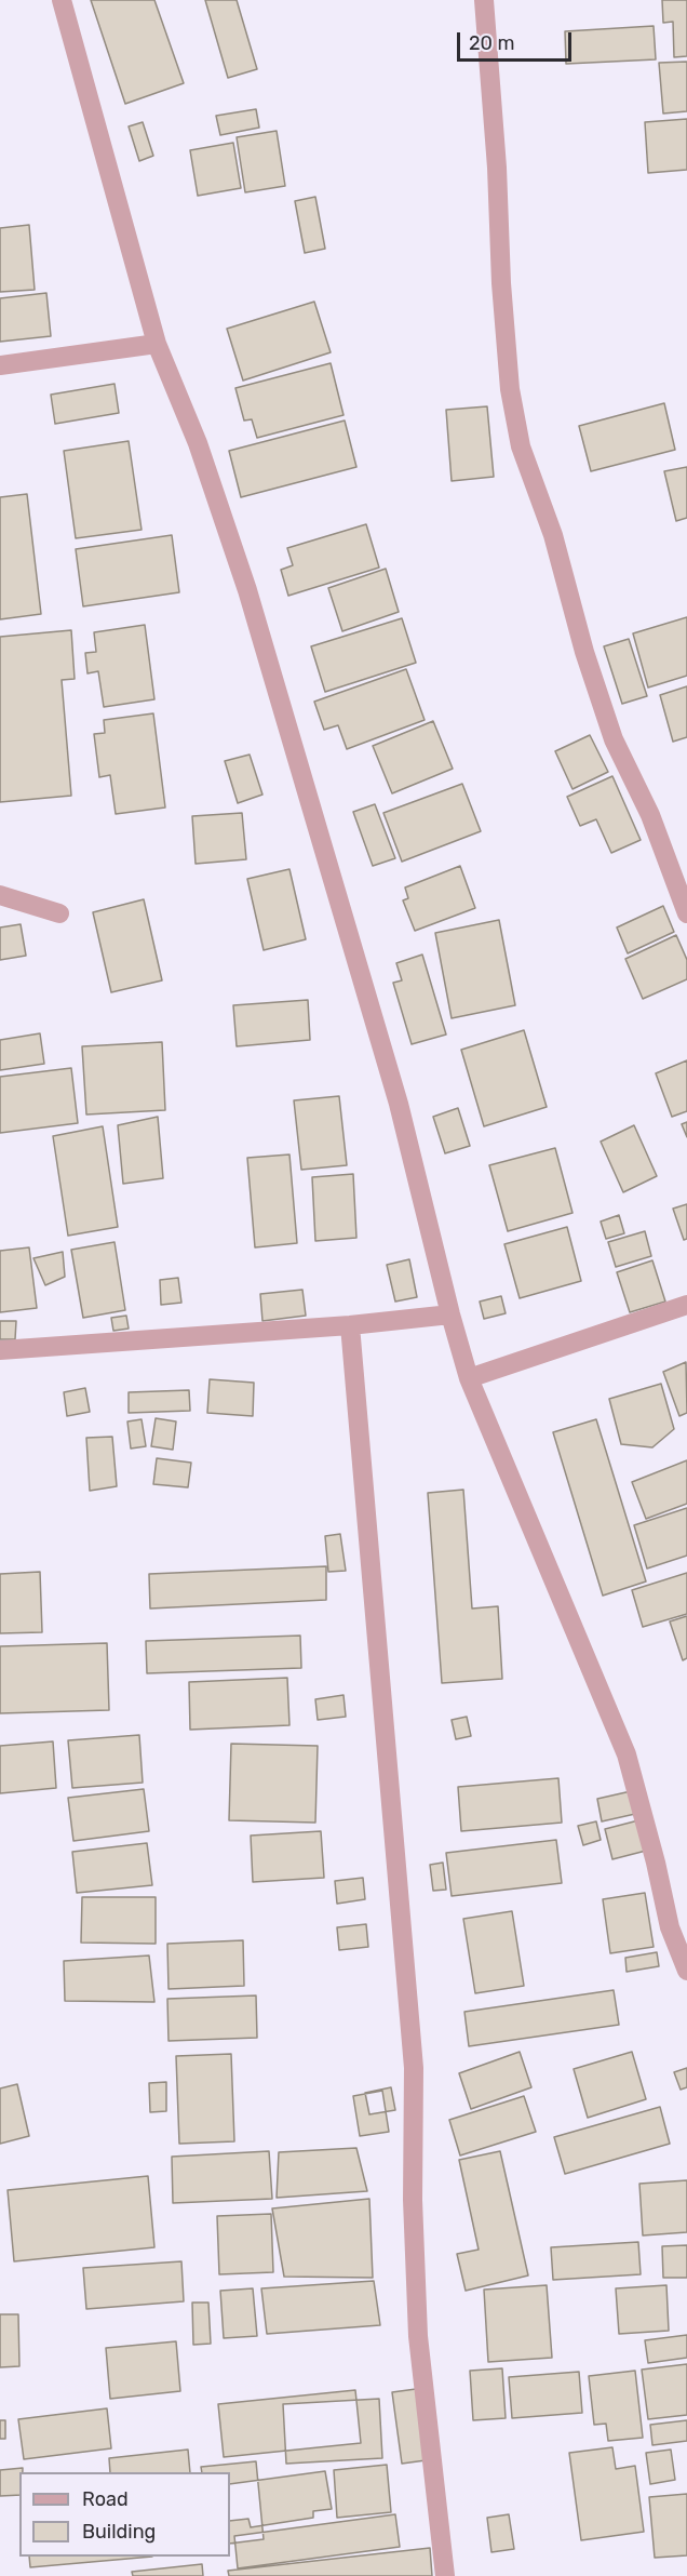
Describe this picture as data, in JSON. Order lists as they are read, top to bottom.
{
  "legend": ["Road", "Building"],
  "scale_bar": "20 m"
}
